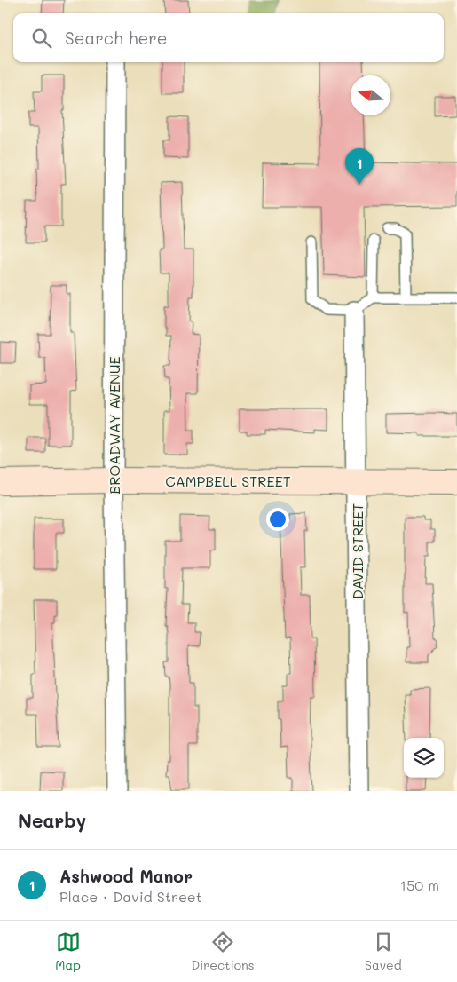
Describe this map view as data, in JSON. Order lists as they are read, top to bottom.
{
  "streets": {
    "street": ["BROADWAY AVENUE", "CAMPBELL STREET", "DAVID STREET"]
  },
  "crossings": [
    ["BROADWAY AVENUE", "CAMPBELL STREET"],
    ["CAMPBELL STREET", "DAVID STREET"]
  ],
  "north": "left",
  "page": {
    "search": "Search here",
    "pins": "1",
    "heading": "Nearby",
    "list": [
      {
        "mark": "1",
        "name": "Ashwood Manor",
        "note": "Place · David Street",
        "value": "150 m"
      }
    ],
    "nav": ["Map", "Directions", "Saved"]
  }
}
